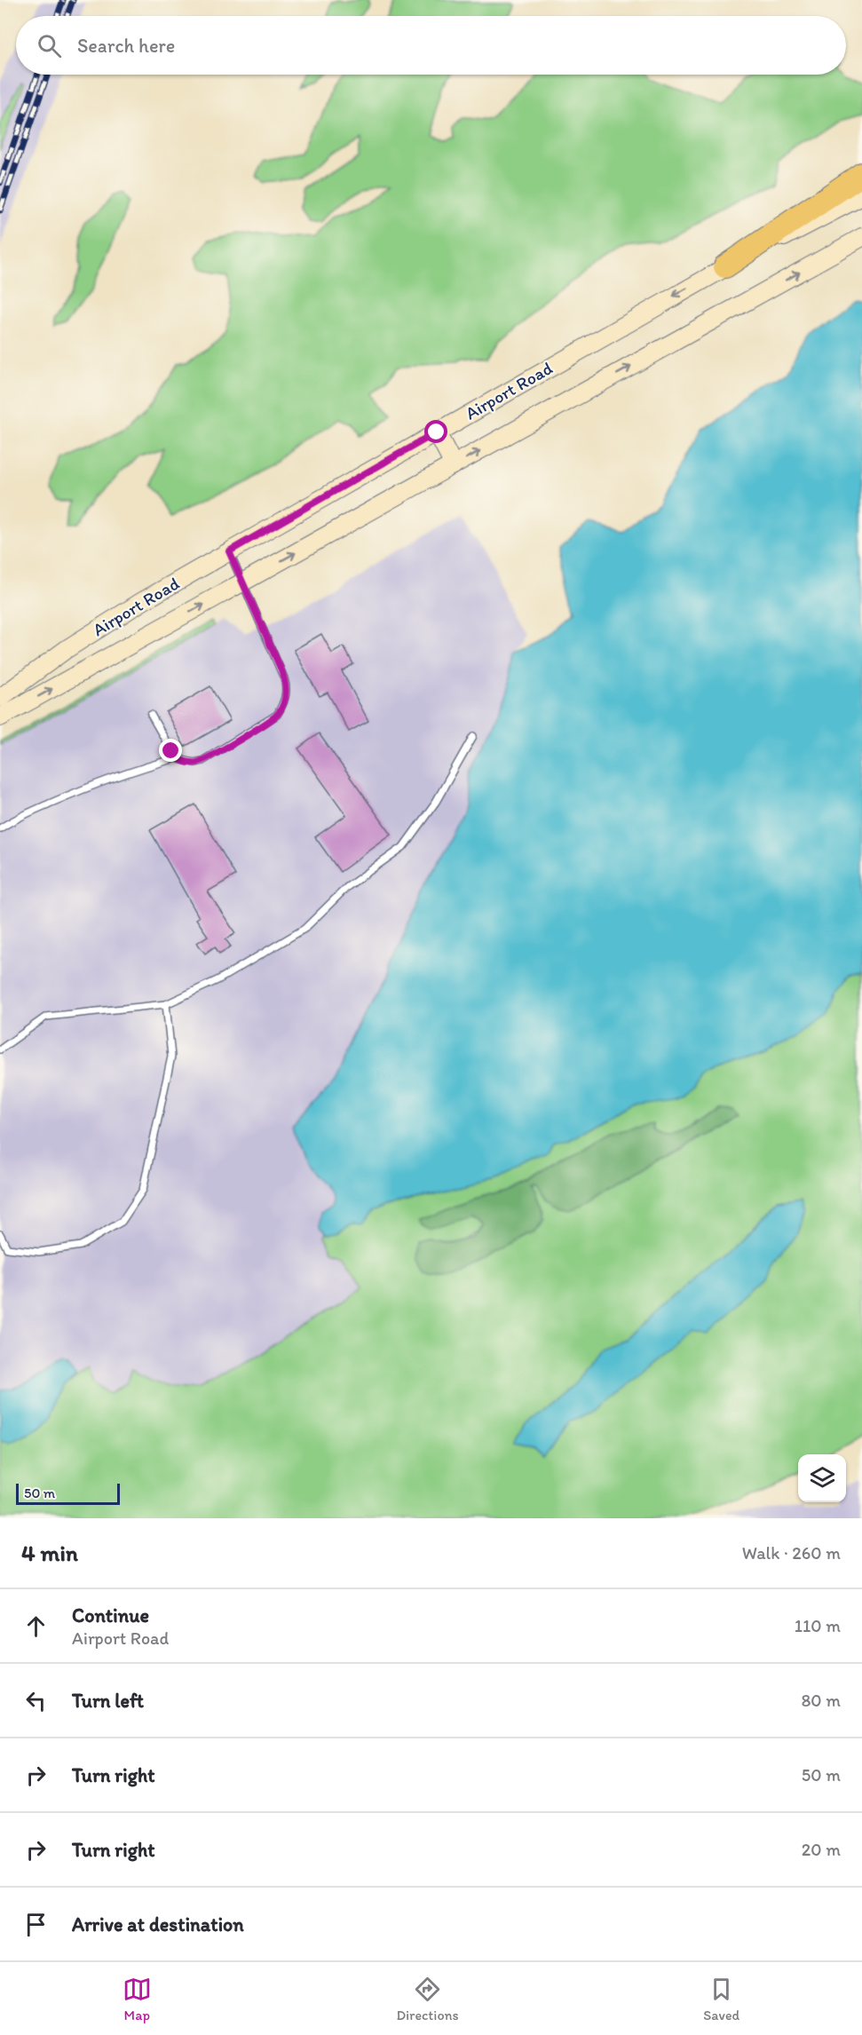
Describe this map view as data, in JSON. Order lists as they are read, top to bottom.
{
  "streets": {
    "main road": ["Airport Road"]
  },
  "scale_bar": "50 m",
  "page": {
    "search": "Search here",
    "scale": "50 m",
    "heading": ["4 min", "Walk · 260 m"],
    "list": [
      ["Continue", "Airport Road", "110 m"],
      ["Turn left", "80 m"],
      ["Turn right", "50 m"],
      ["Turn right", "20 m"],
      "Arrive at destination"
    ],
    "nav": ["Map", "Directions", "Saved"]
  }
}
